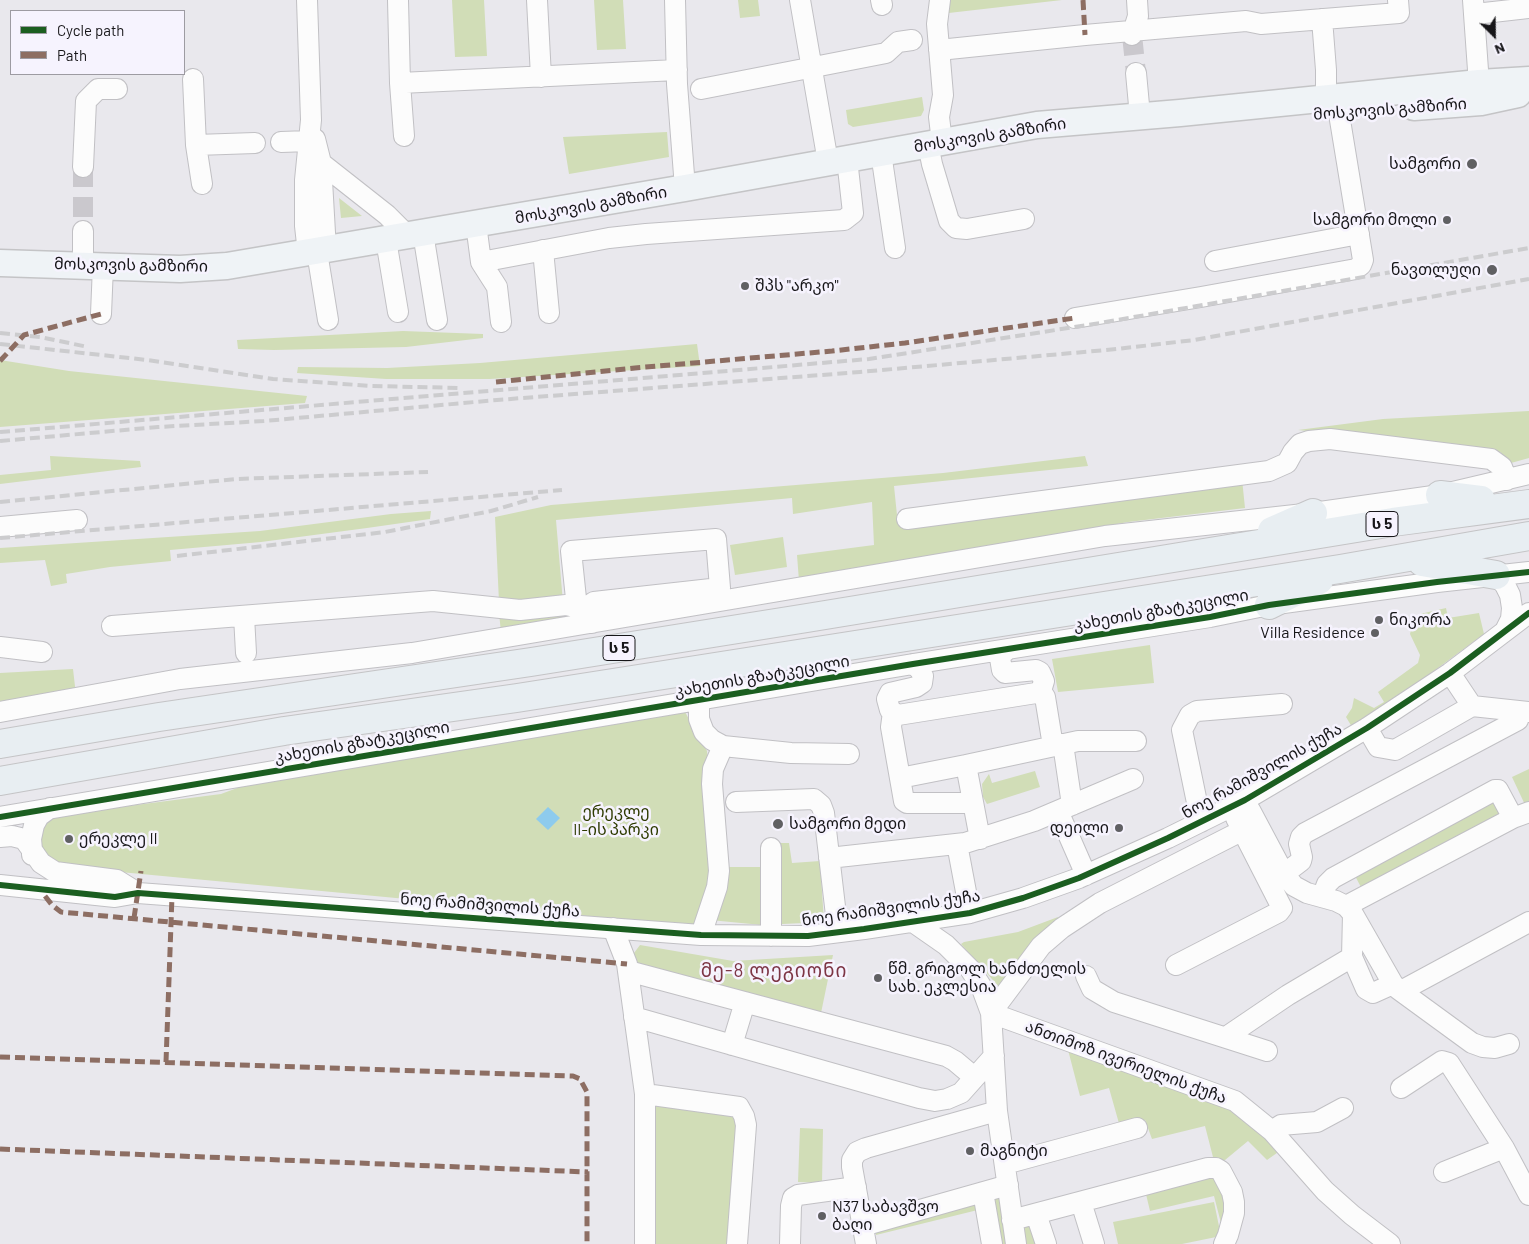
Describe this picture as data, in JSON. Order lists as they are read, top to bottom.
{
  "streets": {
    "highway": ["ს 5", "კახეთის გზატკეცილი"],
    "main road": ["მოსკოვის გამზირი"],
    "street": ["ნოე რამიშვილის ქუჩა", "ანთიმოზ ივერიელის ქუჩა"]
  },
  "districts": ["მე-8 ლეგიონი"],
  "parks": ["ერეკლე II-ის პარკი"],
  "places": [
    "სამგორი",
    "სამგორი მოლი",
    "ნავთლუღი",
    "შპს \"არკო\"",
    "ნიკორა",
    "Villa Residence",
    "სამგორი მედი",
    "დეილი",
    "ერეკლე II",
    "წმ. გრიგოლ ხანძთელის სახ. ეკლესია",
    "მაგნიტი",
    "N37 საბავშვო ბაღი"
  ],
  "legend": ["Cycle path", "Path"],
  "north": "bottom right"
}
